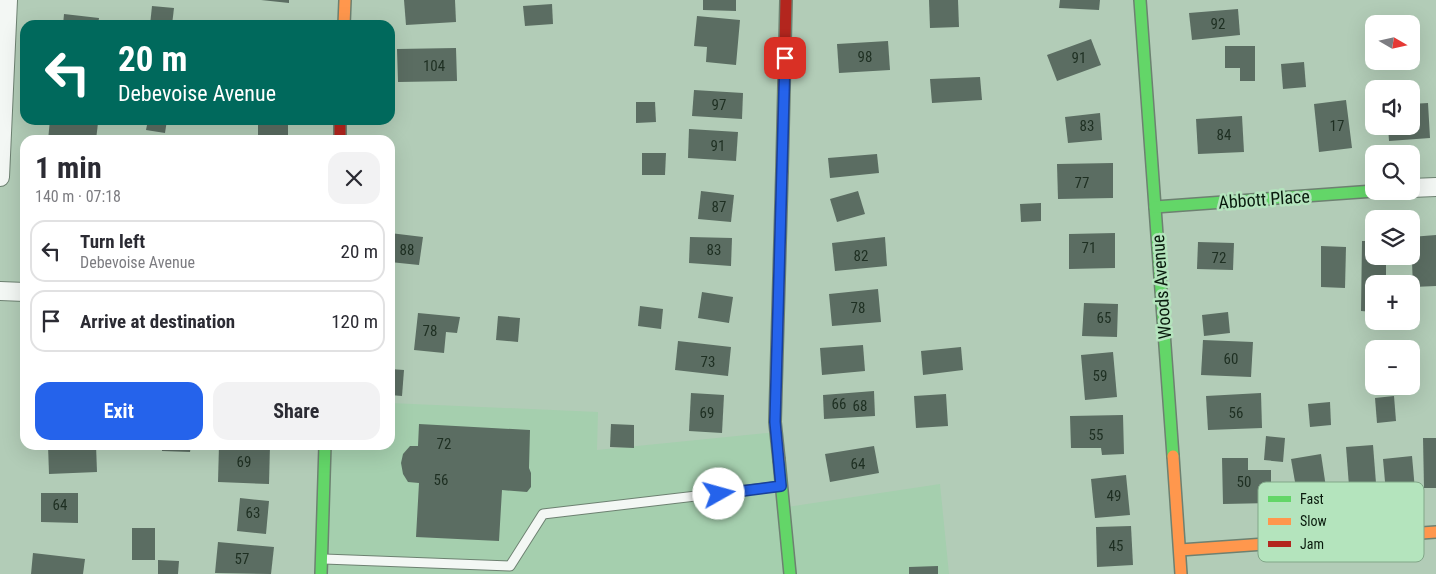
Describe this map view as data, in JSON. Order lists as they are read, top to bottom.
{
  "streets": {
    "street": ["Abbott Place", "Woods Avenue"]
  },
  "crossings": [
    ["Abbott Place", "Woods Avenue"]
  ],
  "house_numbers": [
    "92",
    "98",
    "91",
    "104",
    "97",
    "83",
    "17",
    "84",
    "91",
    "77",
    "87",
    "71",
    "88",
    "83",
    "82",
    "72",
    "78",
    "65",
    "78",
    "60",
    "73",
    "59",
    "66",
    "68",
    "69",
    "56",
    "55",
    "72",
    "69",
    "64",
    "56",
    "50",
    "49",
    "64",
    "63",
    "45",
    "57"
  ],
  "legend": ["Fast", "Slow", "Jam"],
  "north": "right",
  "page": {
    "map_buttons": ["+", "−"],
    "turn": ["20 m", "Debevoise Avenue"],
    "heading": ["1 min", "140 m · 07:18"],
    "list": [
      {
        "name": "Turn left",
        "note": "Debevoise Avenue",
        "value": "20 m"
      },
      {
        "name": "Arrive at destination",
        "value": "120 m"
      }
    ],
    "buttons": ["Exit", "Share"]
  }
}
